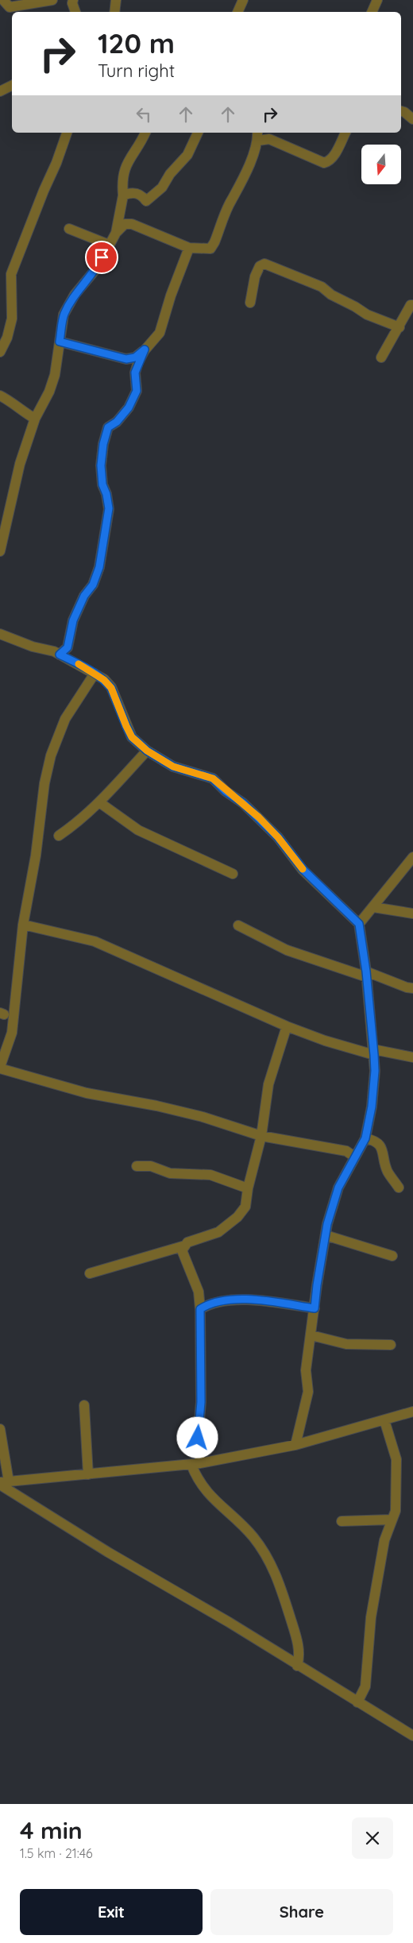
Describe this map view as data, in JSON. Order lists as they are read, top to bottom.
{
  "north": "bottom",
  "page": {
    "turn": ["120 m", "Turn right"],
    "heading": ["4 min", "1.5 km · 21:46"],
    "buttons": ["Exit", "Share"]
  }
}
